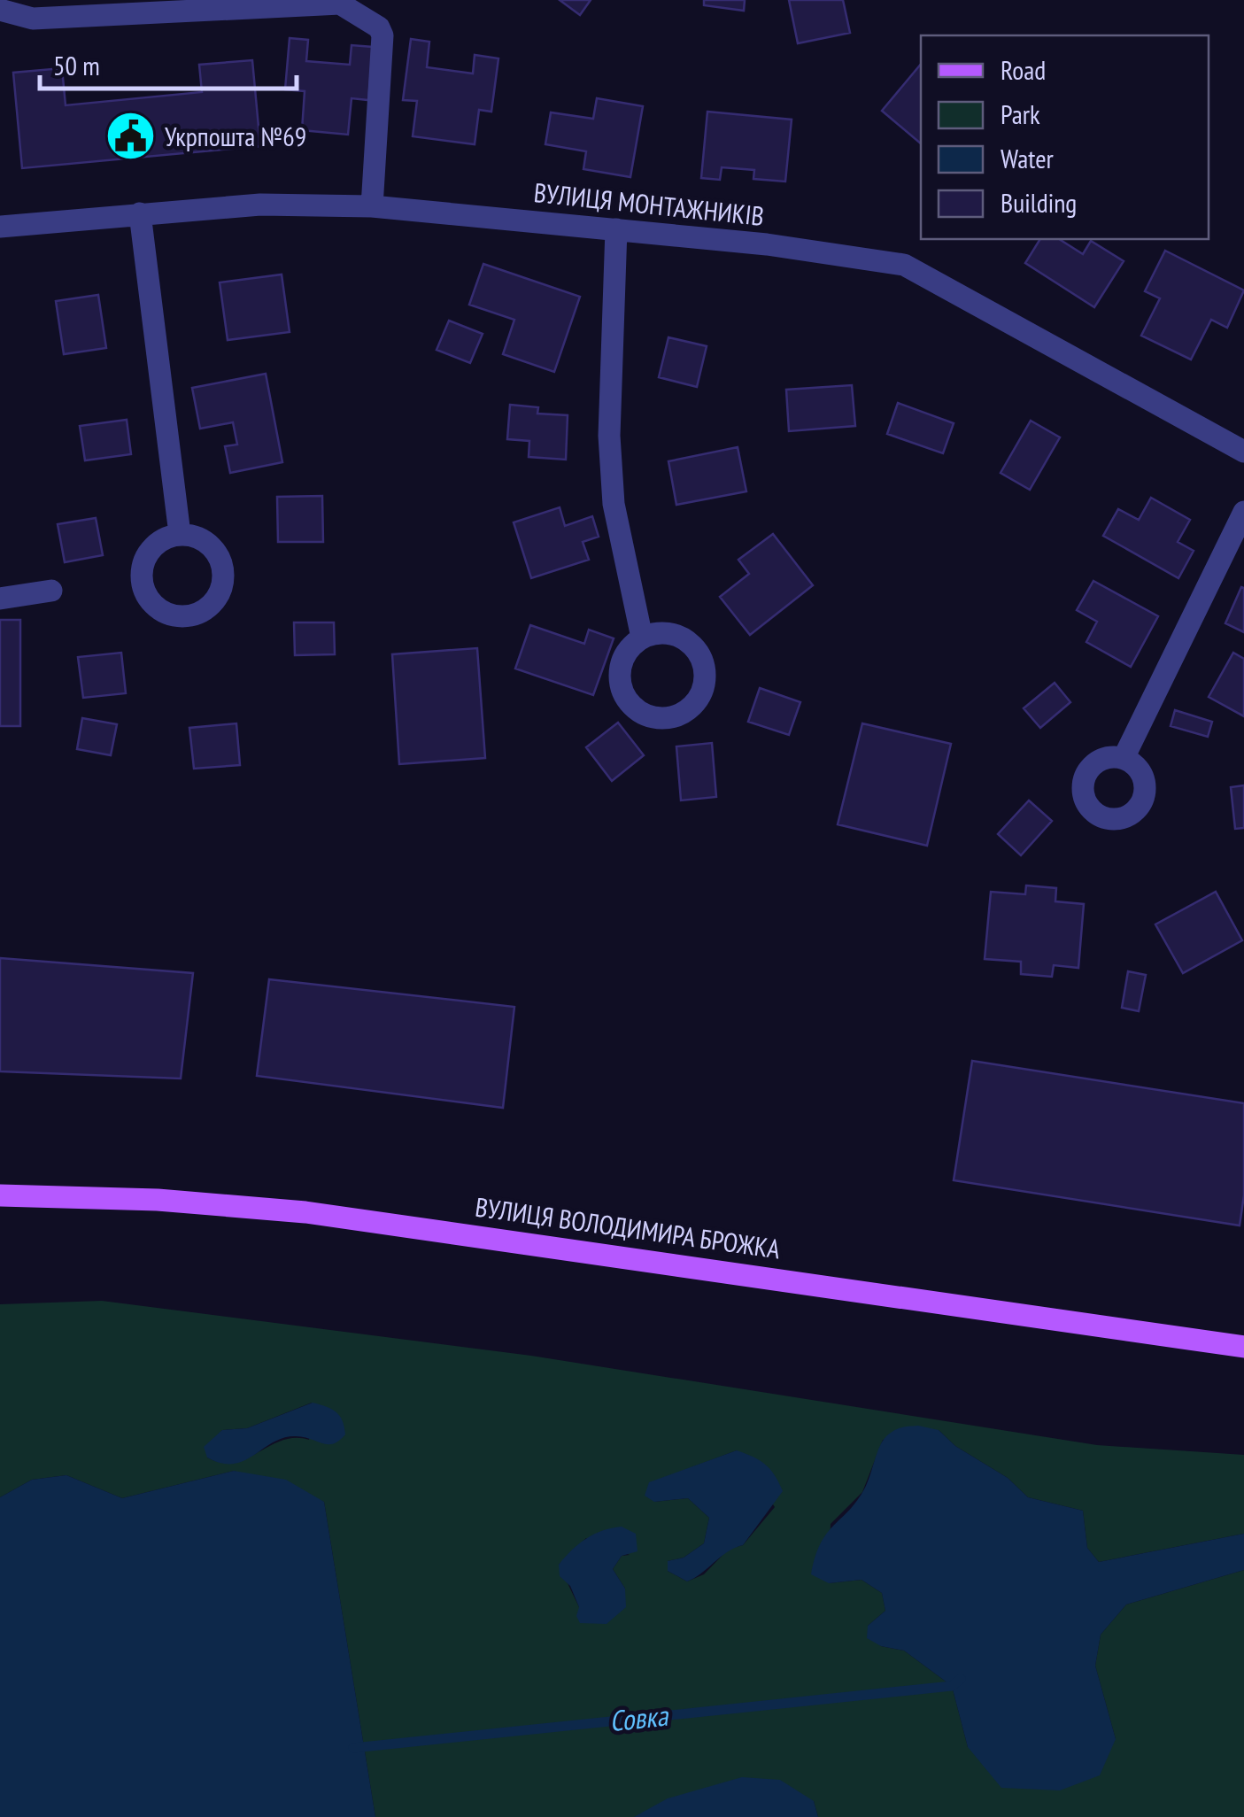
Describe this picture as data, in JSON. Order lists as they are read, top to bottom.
{
  "streets": {
    "main road": ["ВУЛИЦЯ ВОЛОДИМИРА БРОЖКА"],
    "street": ["ВУЛИЦЯ МОНТАЖНИКІВ"]
  },
  "water": ["Совка"],
  "places": {
    "public building": ["Укрпошта №69"]
  },
  "legend": [
    "Road",
    "Park",
    "Water",
    "Building"
  ],
  "scale_bar": "50 m"
}
